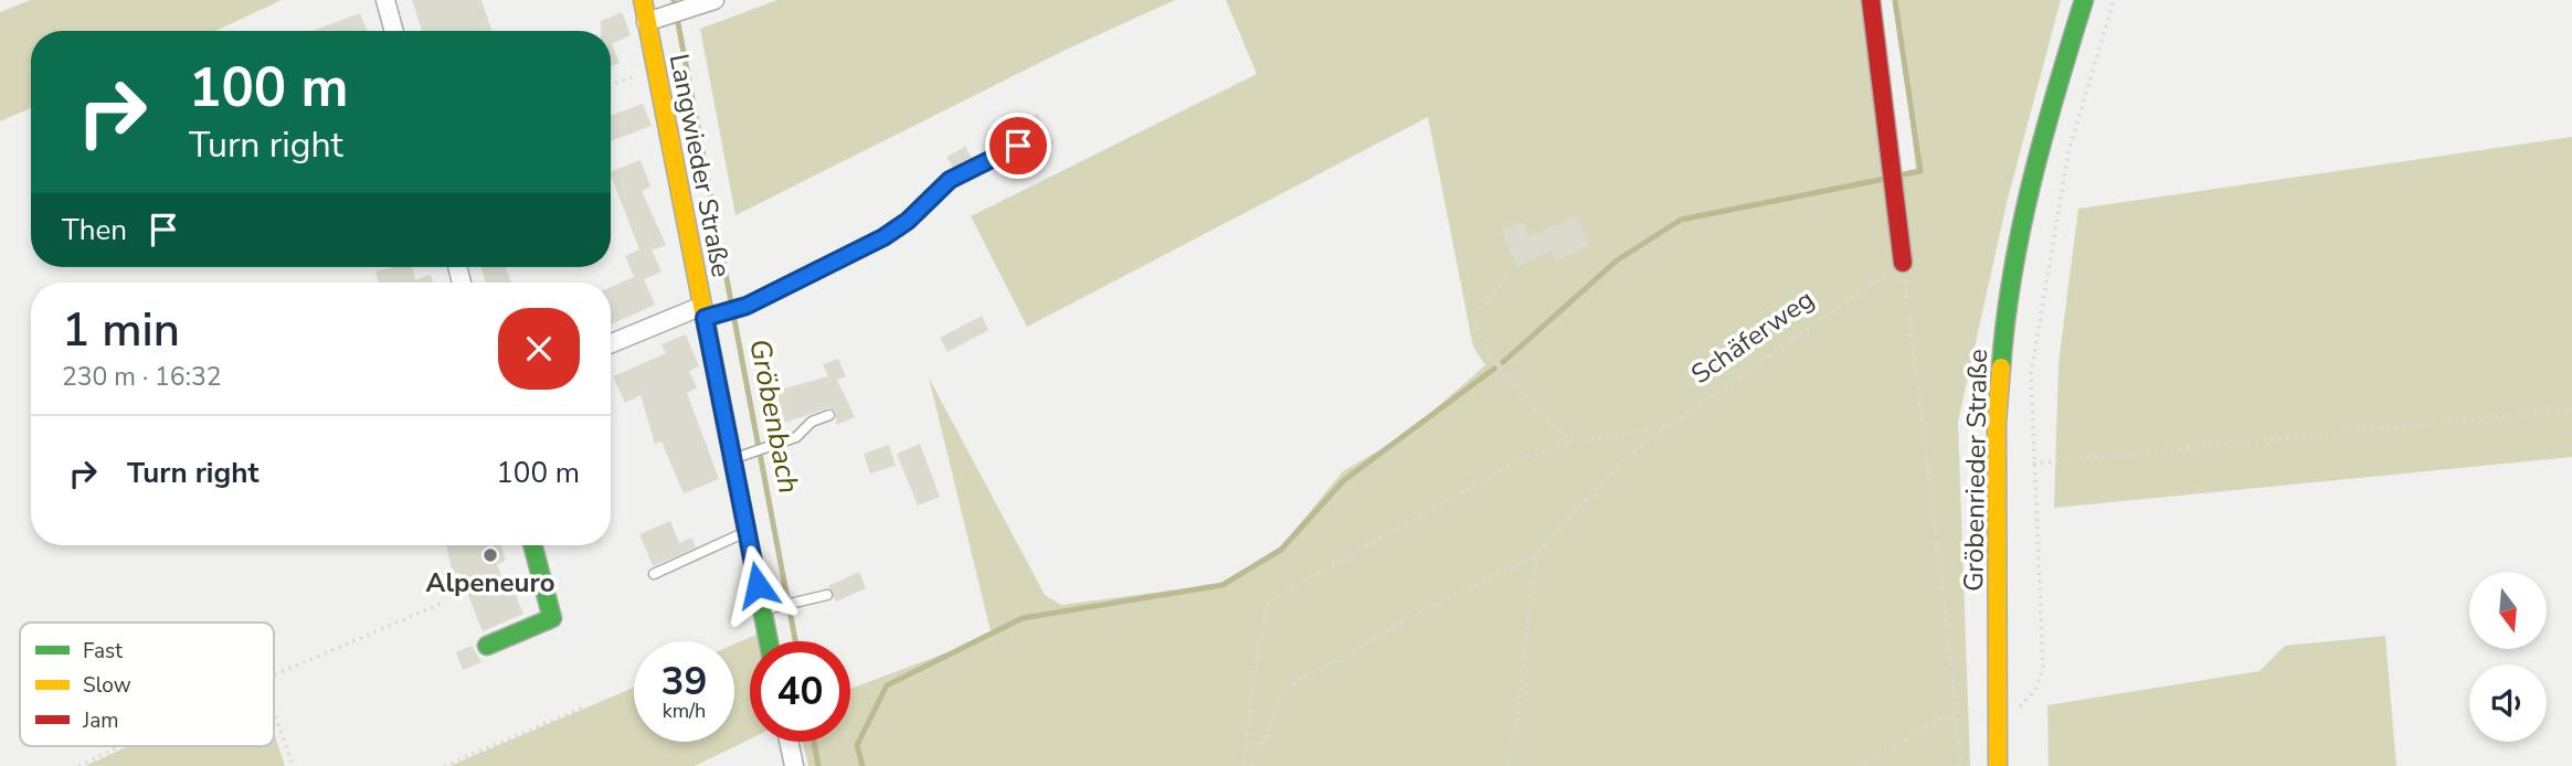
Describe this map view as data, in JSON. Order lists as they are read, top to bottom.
{
  "streets": {
    "street": ["Langwieder Straße", "Gröbenrieder Straße"],
    "path": ["Schäferweg"]
  },
  "water": ["Gröbenbach"],
  "places": ["Alpeneuro"],
  "legend": ["Fast", "Slow", "Jam"],
  "north": "bottom",
  "page": {
    "turn": ["100 m", "Turn right"],
    "then": "Then",
    "heading": ["1 min", "230 m · 16:32"],
    "list": [
      {
        "name": "Turn right",
        "value": "100 m"
      }
    ],
    "speed": "39 km/h",
    "limit": "40"
  }
}
